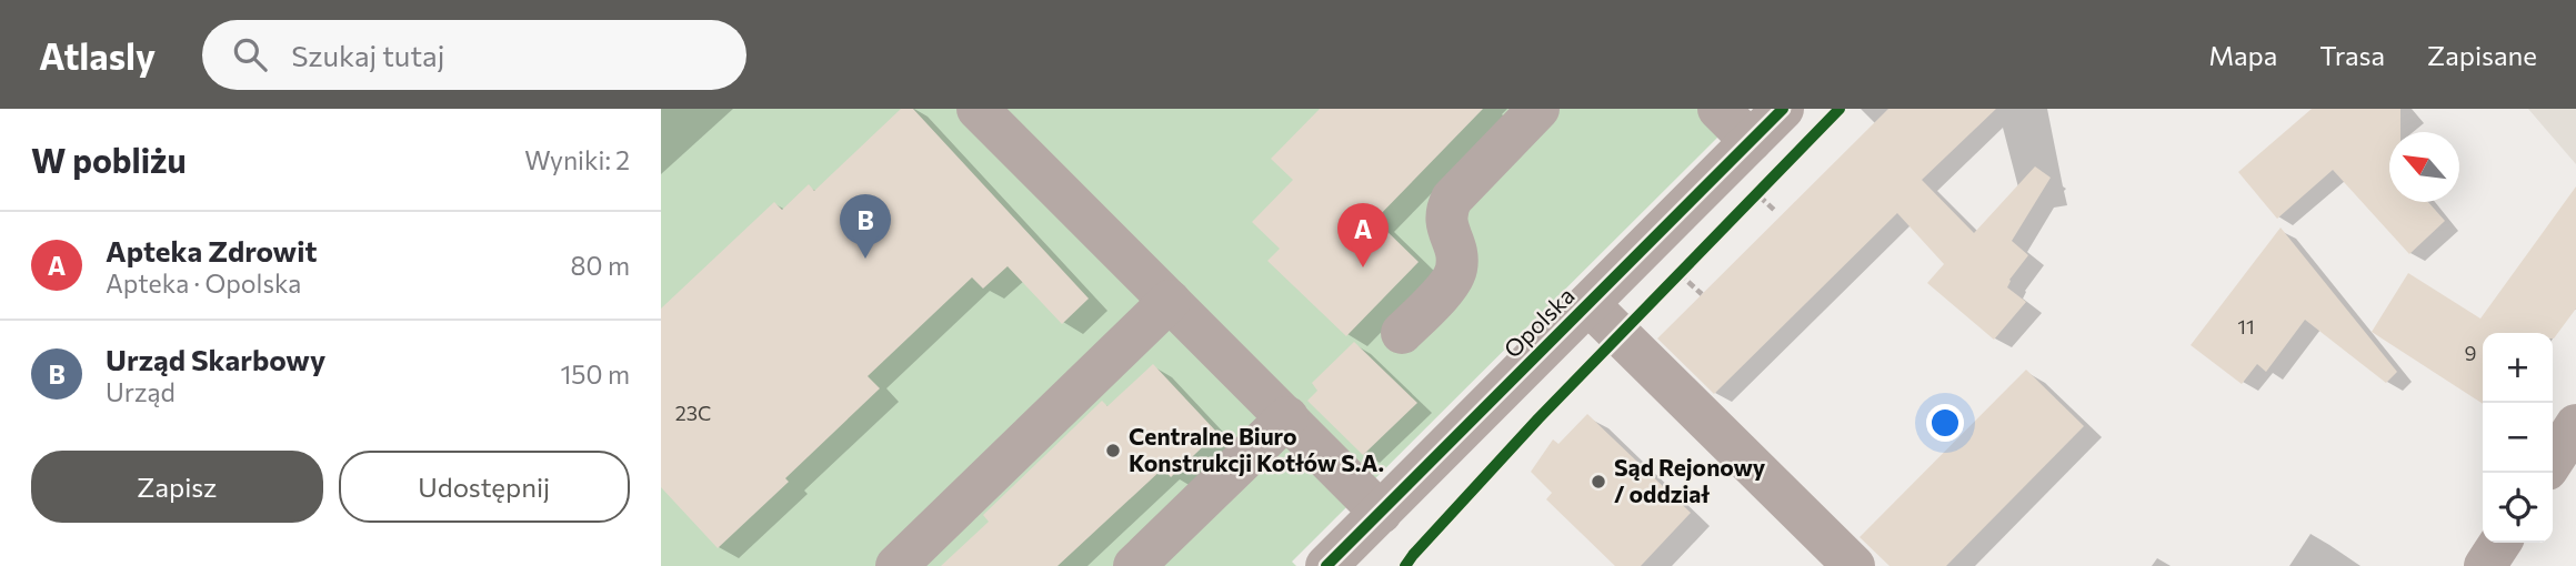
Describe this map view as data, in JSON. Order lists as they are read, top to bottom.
{
  "streets": {
    "street": ["Opolska"]
  },
  "places": ["Centralne Biuro Konstrukcji Kotłów S.A.", "Sąd Rejonowy / oddział"],
  "house_numbers": ["11", "9", "23C"],
  "north": "top left",
  "page": {
    "header": "Atlasly",
    "search": "Szukaj tutaj",
    "nav": ["Mapa", "Trasa", "Zapisane"],
    "heading": ["W pobliżu", "Wyniki: 2"],
    "pins": ["B", "A"],
    "list": [
      {
        "mark": "A",
        "name": "Apteka Zdrowit",
        "note": "Apteka · Opolska",
        "value": "80 m"
      },
      {
        "mark": "B",
        "name": "Urząd Skarbowy",
        "note": "Urząd",
        "value": "150 m"
      }
    ],
    "map_buttons": ["+", "−"],
    "buttons": ["Zapisz", "Udostępnij"]
  }
}
